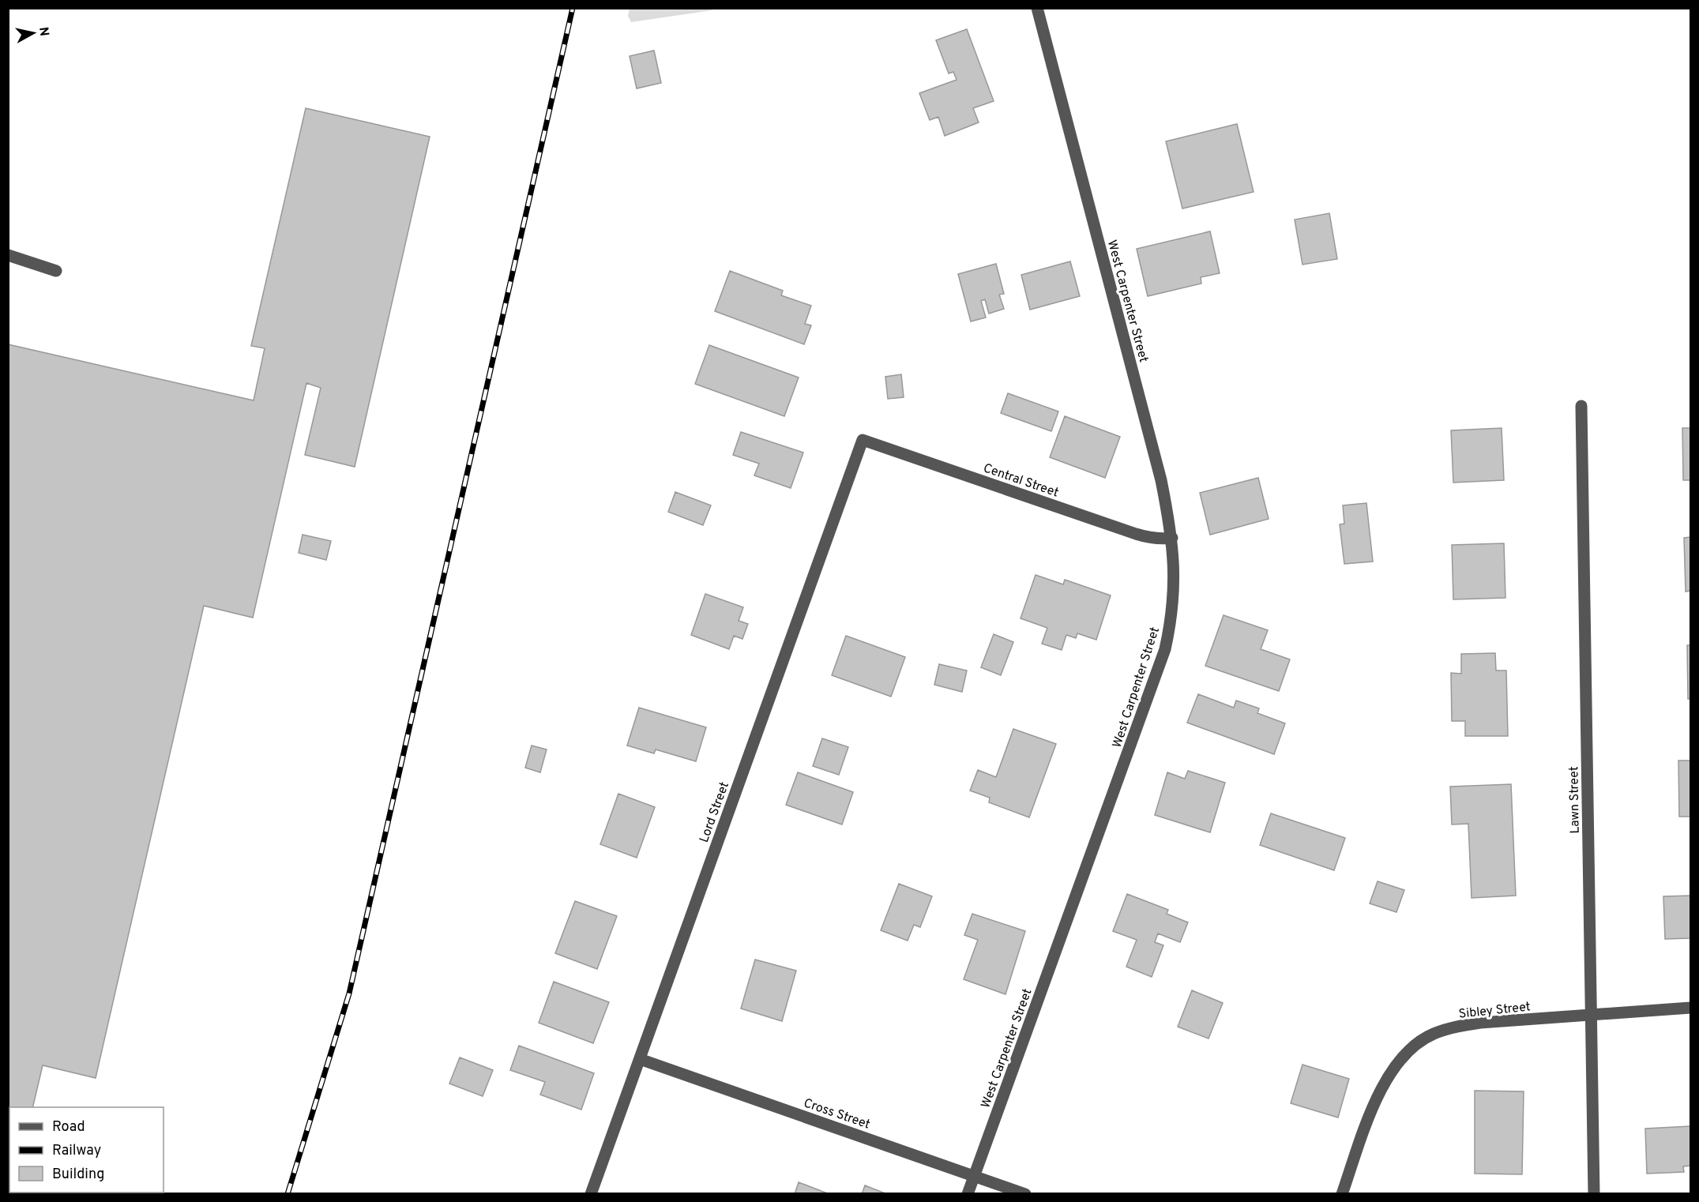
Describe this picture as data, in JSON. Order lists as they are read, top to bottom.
{
  "streets": {
    "street": [
      "West Carpenter Street",
      "Central Street",
      "Lawn Street",
      "Lord Street",
      "Sibley Street",
      "Cross Street"
    ]
  },
  "crossings": [
    ["West Carpenter Street", "Central Street"],
    ["West Carpenter Street", "Cross Street"],
    ["Central Street", "Lord Street"],
    ["Lawn Street", "Sibley Street"],
    ["Lord Street", "Cross Street"]
  ],
  "legend": ["Road", "Railway", "Building"],
  "north": "right"
}
